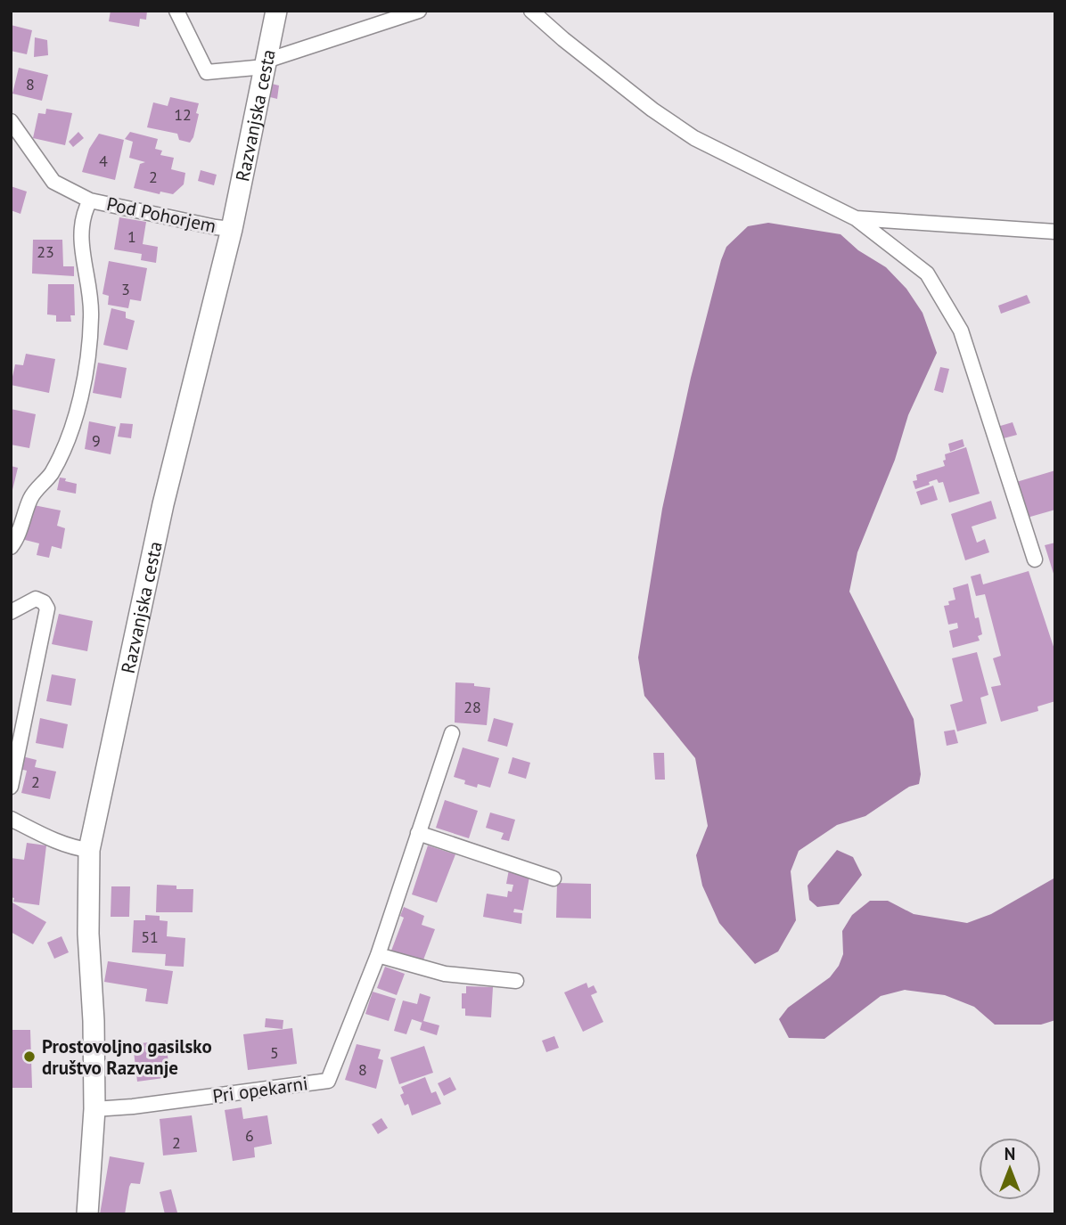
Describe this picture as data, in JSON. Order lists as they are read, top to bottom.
{
  "streets": {
    "street": ["Razvanjska cesta", "Pod Pohorjem", "Pri opekarni"]
  },
  "crossings": [
    ["Razvanjska cesta", "Pod Pohorjem"],
    ["Razvanjska cesta", "Pri opekarni"]
  ],
  "places": ["Prostovoljno gasilsko društvo Razvanje"],
  "house_numbers": [
    "8",
    "12",
    "4",
    "2",
    "1",
    "23",
    "3",
    "9",
    "28",
    "2",
    "51",
    "5",
    "8",
    "6",
    "2"
  ],
  "north": "top"
}
